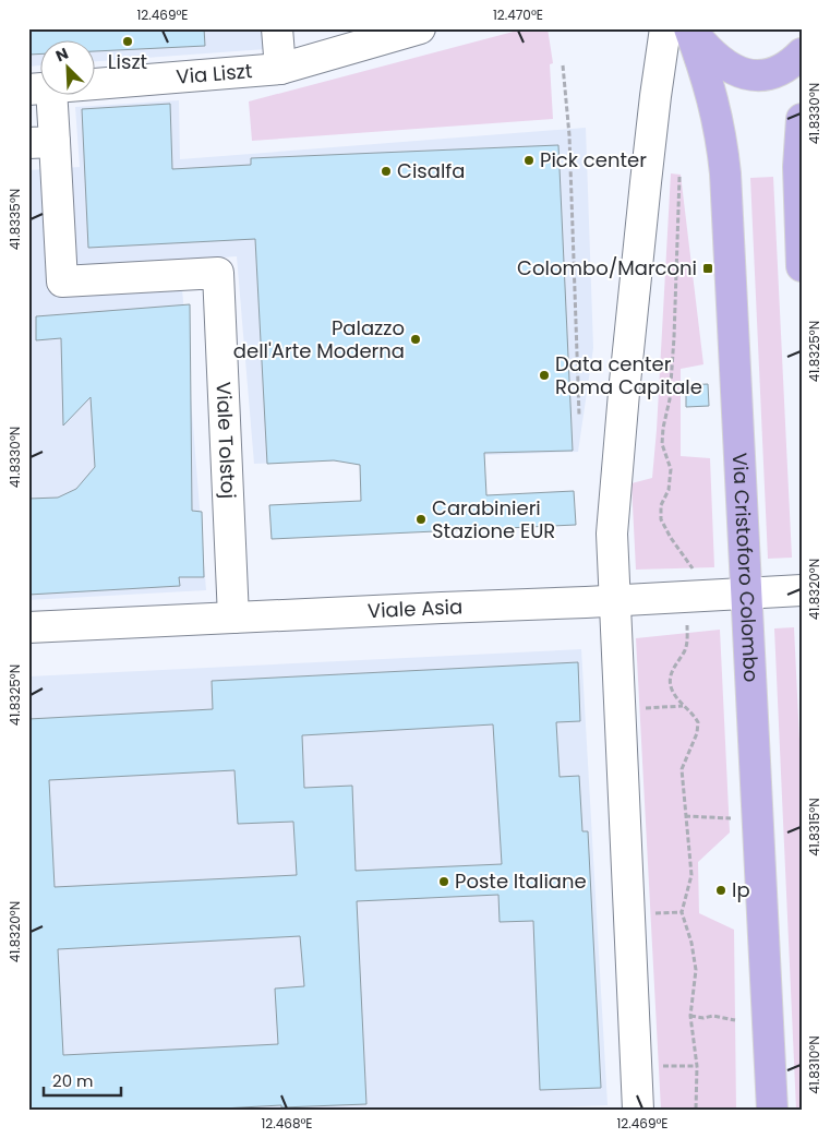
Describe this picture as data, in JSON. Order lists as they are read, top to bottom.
{
  "streets": {
    "main road": ["Via Cristoforo Colombo"],
    "street": ["Via Liszt", "Viale Tolstoj", "Viale Asia"]
  },
  "crossings": [
    ["Via Liszt", "Viale Tolstoj"],
    ["Viale Tolstoj", "Viale Asia"],
    ["Via Cristoforo Colombo", "Viale Asia"]
  ],
  "places": {
    "other": [
      "Liszt",
      "Pick center",
      "Cisalfa",
      "Palazzo dell'Arte Moderna",
      "Data center Roma Capitale",
      "Carabinieri Stazione EUR",
      "Poste Italiane",
      "Ip"
    ],
    "transit": ["Colombo/Marconi"]
  },
  "scale_bar": "20 m",
  "north": "top left",
  "coordinates": [
    "12.469°E",
    "12.470°E",
    "41.8330°N",
    "41.8335°N",
    "41.8325°N",
    "41.8320°N",
    "41.8315°N",
    "41.8310°N",
    "12.468°E"
  ]
}
